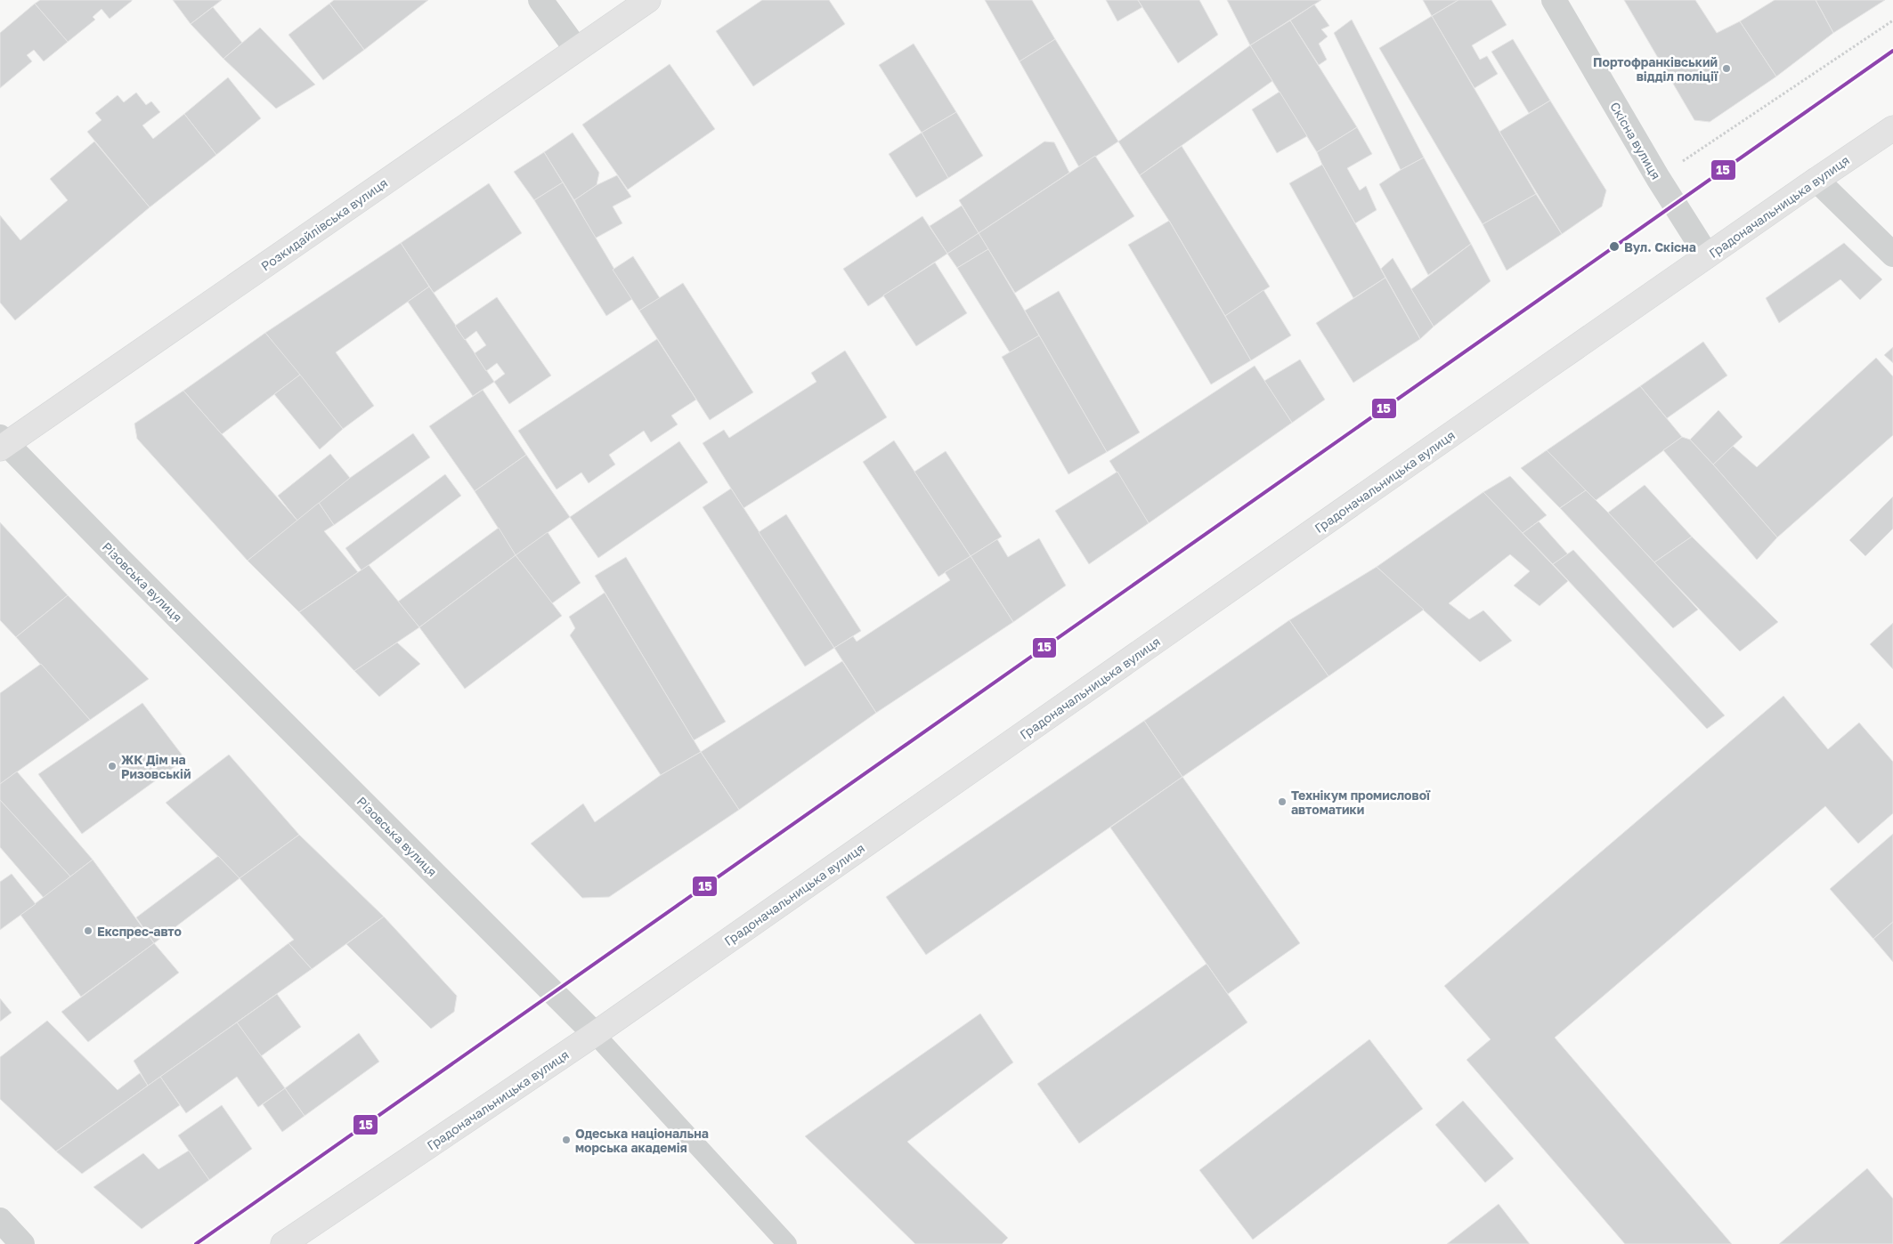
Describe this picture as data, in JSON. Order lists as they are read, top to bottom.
{
  "streets": {
    "street": [
      "Cкісна вулиця",
      "Градоначальницька вулиця",
      "Розкидайлівська вулиця",
      "Різовська вулиця"
    ]
  },
  "crossings": [
    ["Cкісна вулиця", "Градоначальницька вулиця"],
    ["Градоначальницька вулиця", "Різовська вулиця"],
    ["Розкидайлівська вулиця", "Різовська вулиця"]
  ],
  "places": [
    "Портофранківський відділ поліції",
    "Вул. Скісна",
    "ЖК Дім на Ризовській",
    "Технікум промислової автоматики",
    "Експрес-авто",
    "Одеська національна морська академія"
  ],
  "lines": ["transit line 15"]
}
